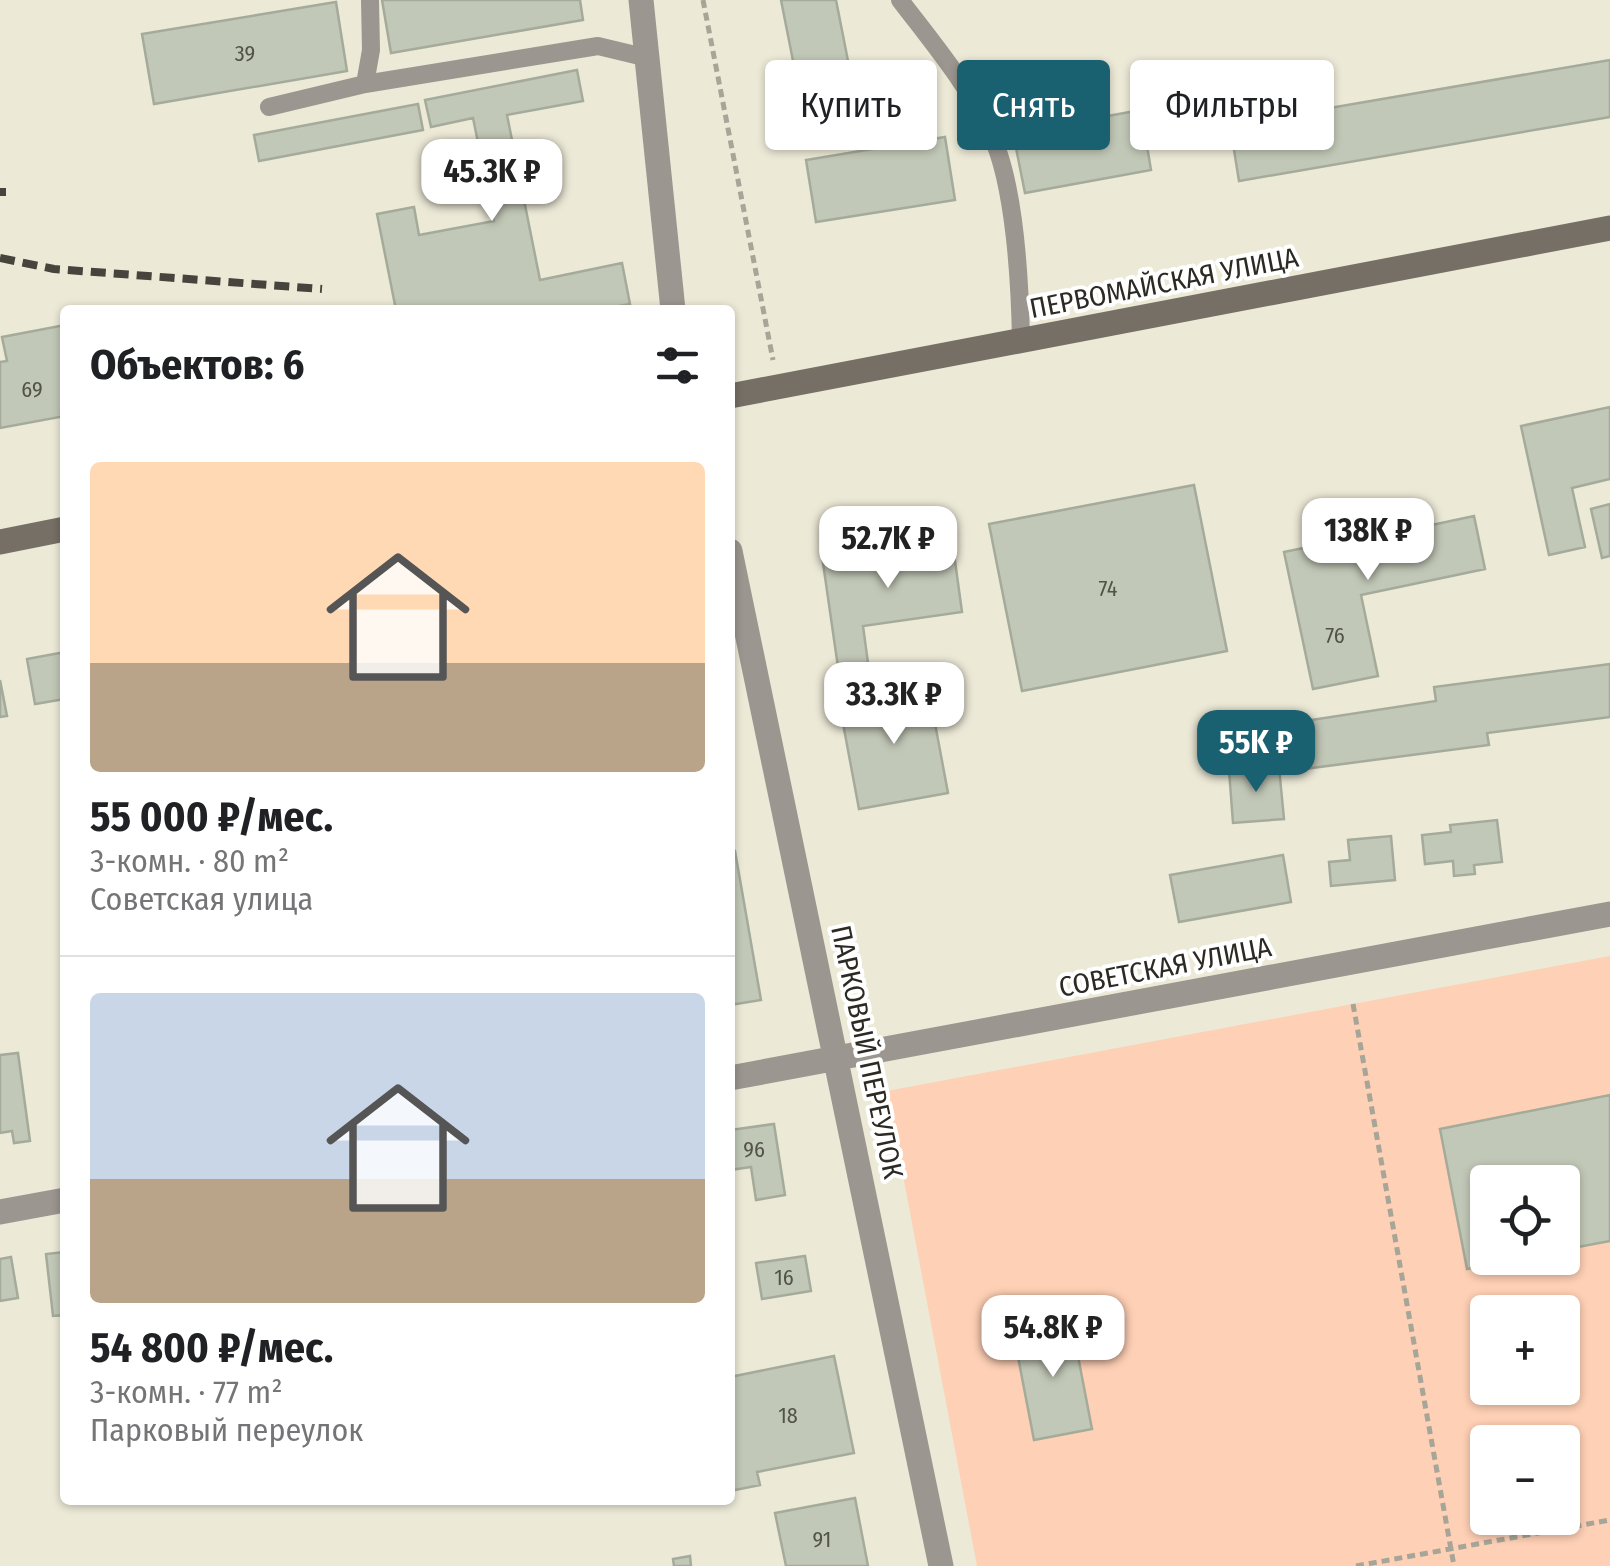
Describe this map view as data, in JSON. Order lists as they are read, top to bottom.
{
  "streets": {
    "main road": ["ПЕРВОМАЙСКАЯ УЛИЦА"],
    "street": ["СОВЕТСКАЯ УЛИЦА", "ПАРКОВЫЙ ПЕРЕУЛОК"]
  },
  "crossings": [
    ["СОВЕТСКАЯ УЛИЦА", "ПАРКОВЫЙ ПЕРЕУЛОК"]
  ],
  "house_numbers": [
    "39",
    "69",
    "74",
    "76",
    "96",
    "16",
    "18",
    "91"
  ],
  "page": {
    "chip": ["Купить", "Снять", "Фильтры"],
    "price": [
      "45.3K ₽",
      "138K ₽",
      "52.7K ₽",
      "33.3K ₽",
      "55K ₽",
      "54.8K ₽"
    ],
    "heading": "Объектов: 6",
    "list": [
      {
        "name": "55 000 ₽/мес.",
        "note": "3-комн. · 80 m² · Советская улица"
      },
      {
        "name": "54 800 ₽/мес.",
        "note": "3-комн. · 77 m² · Парковый переулок"
      }
    ],
    "map_buttons": ["+", "−"]
  }
}
